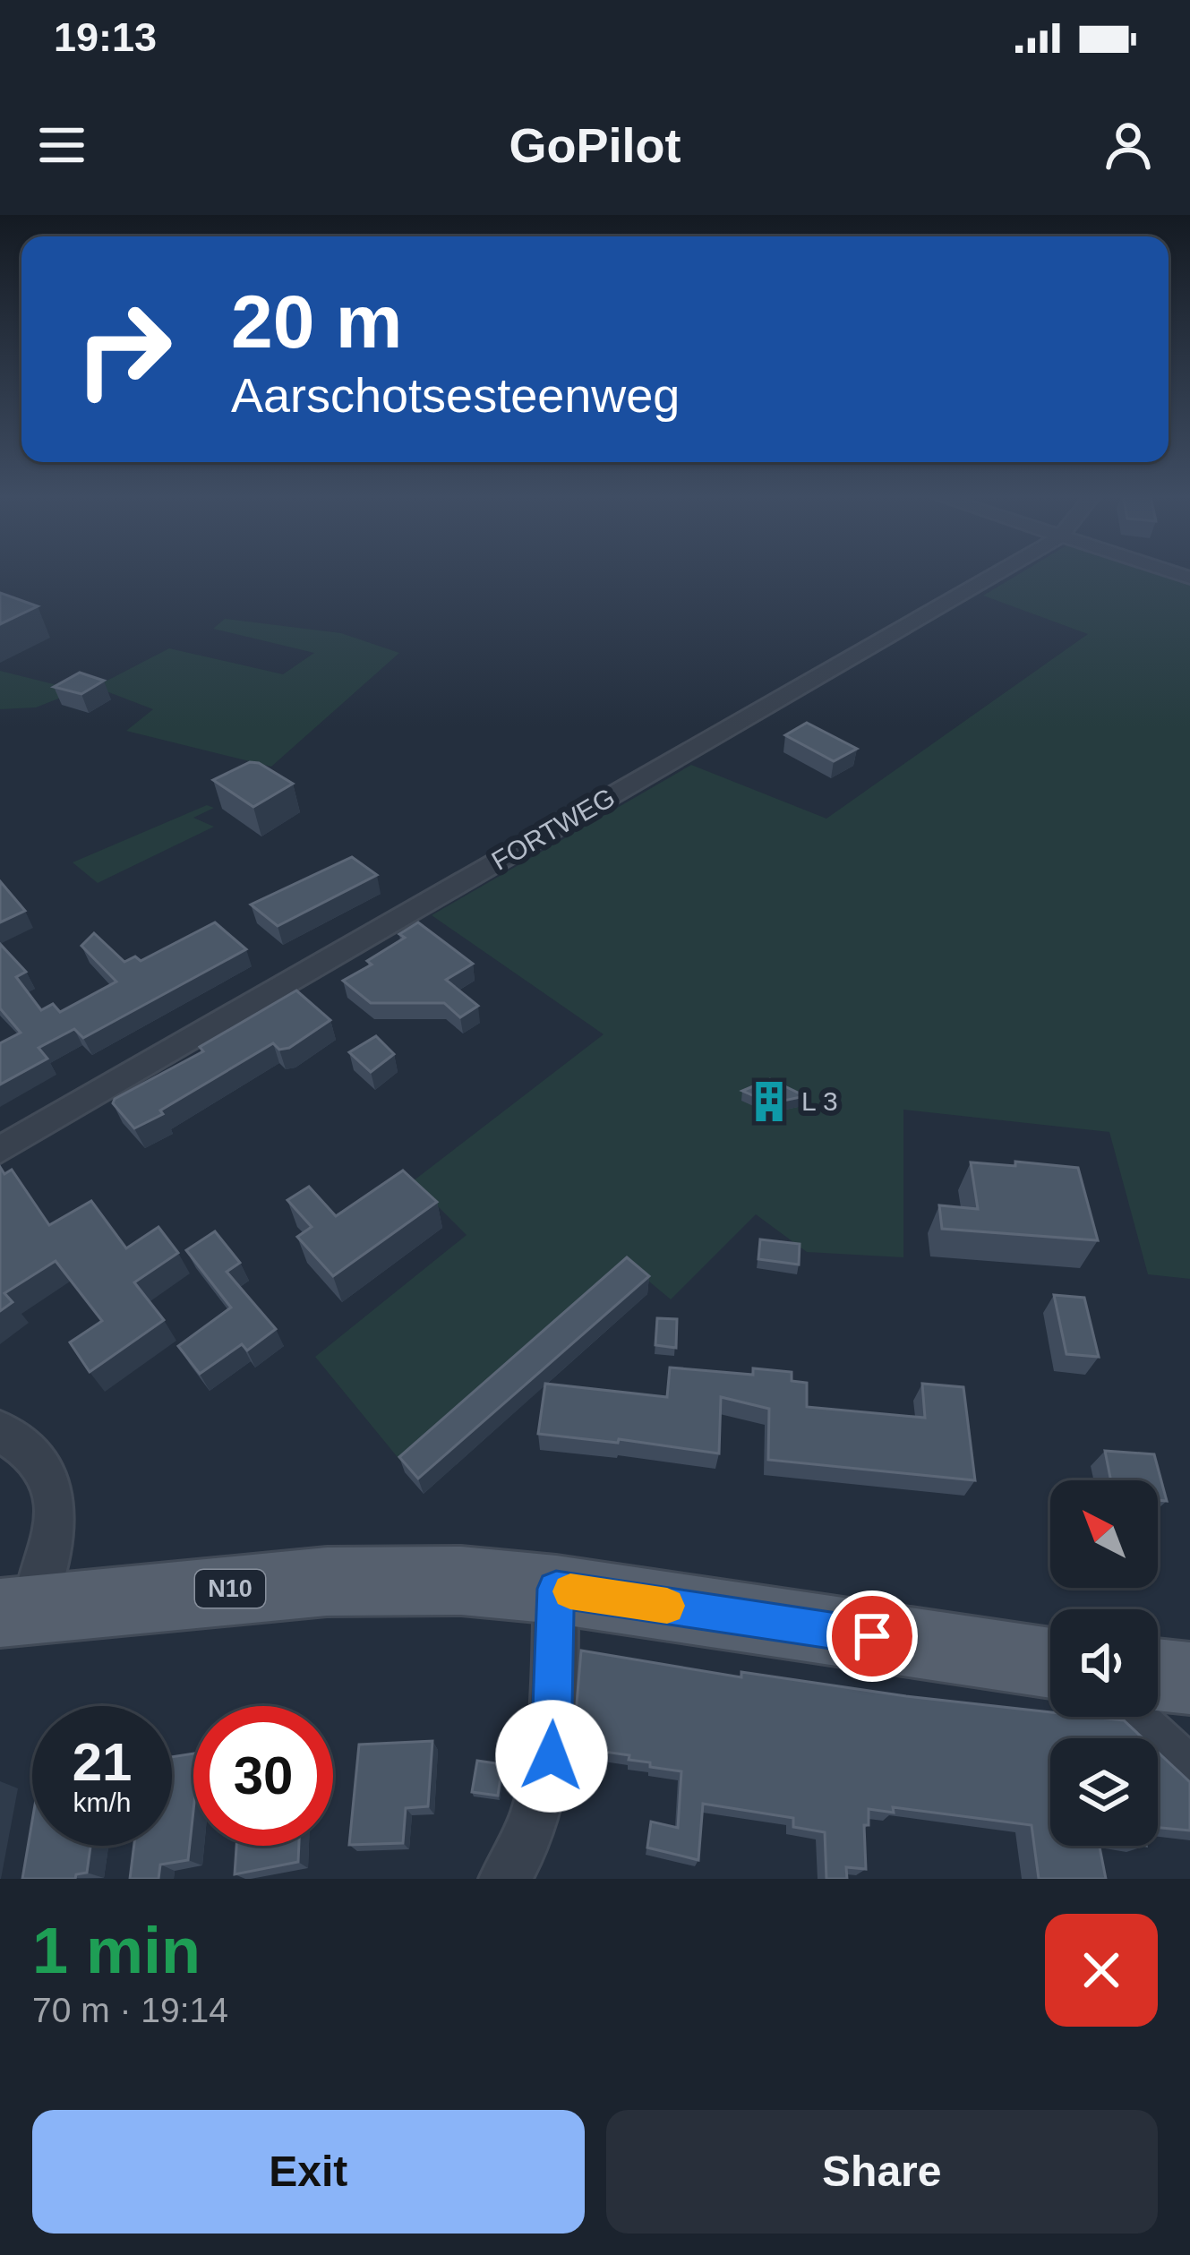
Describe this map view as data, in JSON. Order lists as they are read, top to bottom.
{
  "streets": {
    "main road": ["N10"],
    "street": ["FORTWEG"]
  },
  "places": {
    "building": ["L 3"]
  },
  "north": "top left",
  "page": {
    "status": "19:13",
    "header": "GoPilot",
    "turn": ["20 m", "Aarschotsesteenweg"],
    "speed": "21 km/h",
    "limit": "30",
    "heading": ["1 min", "70 m · 19:14"],
    "buttons": ["Exit", "Share"]
  }
}
